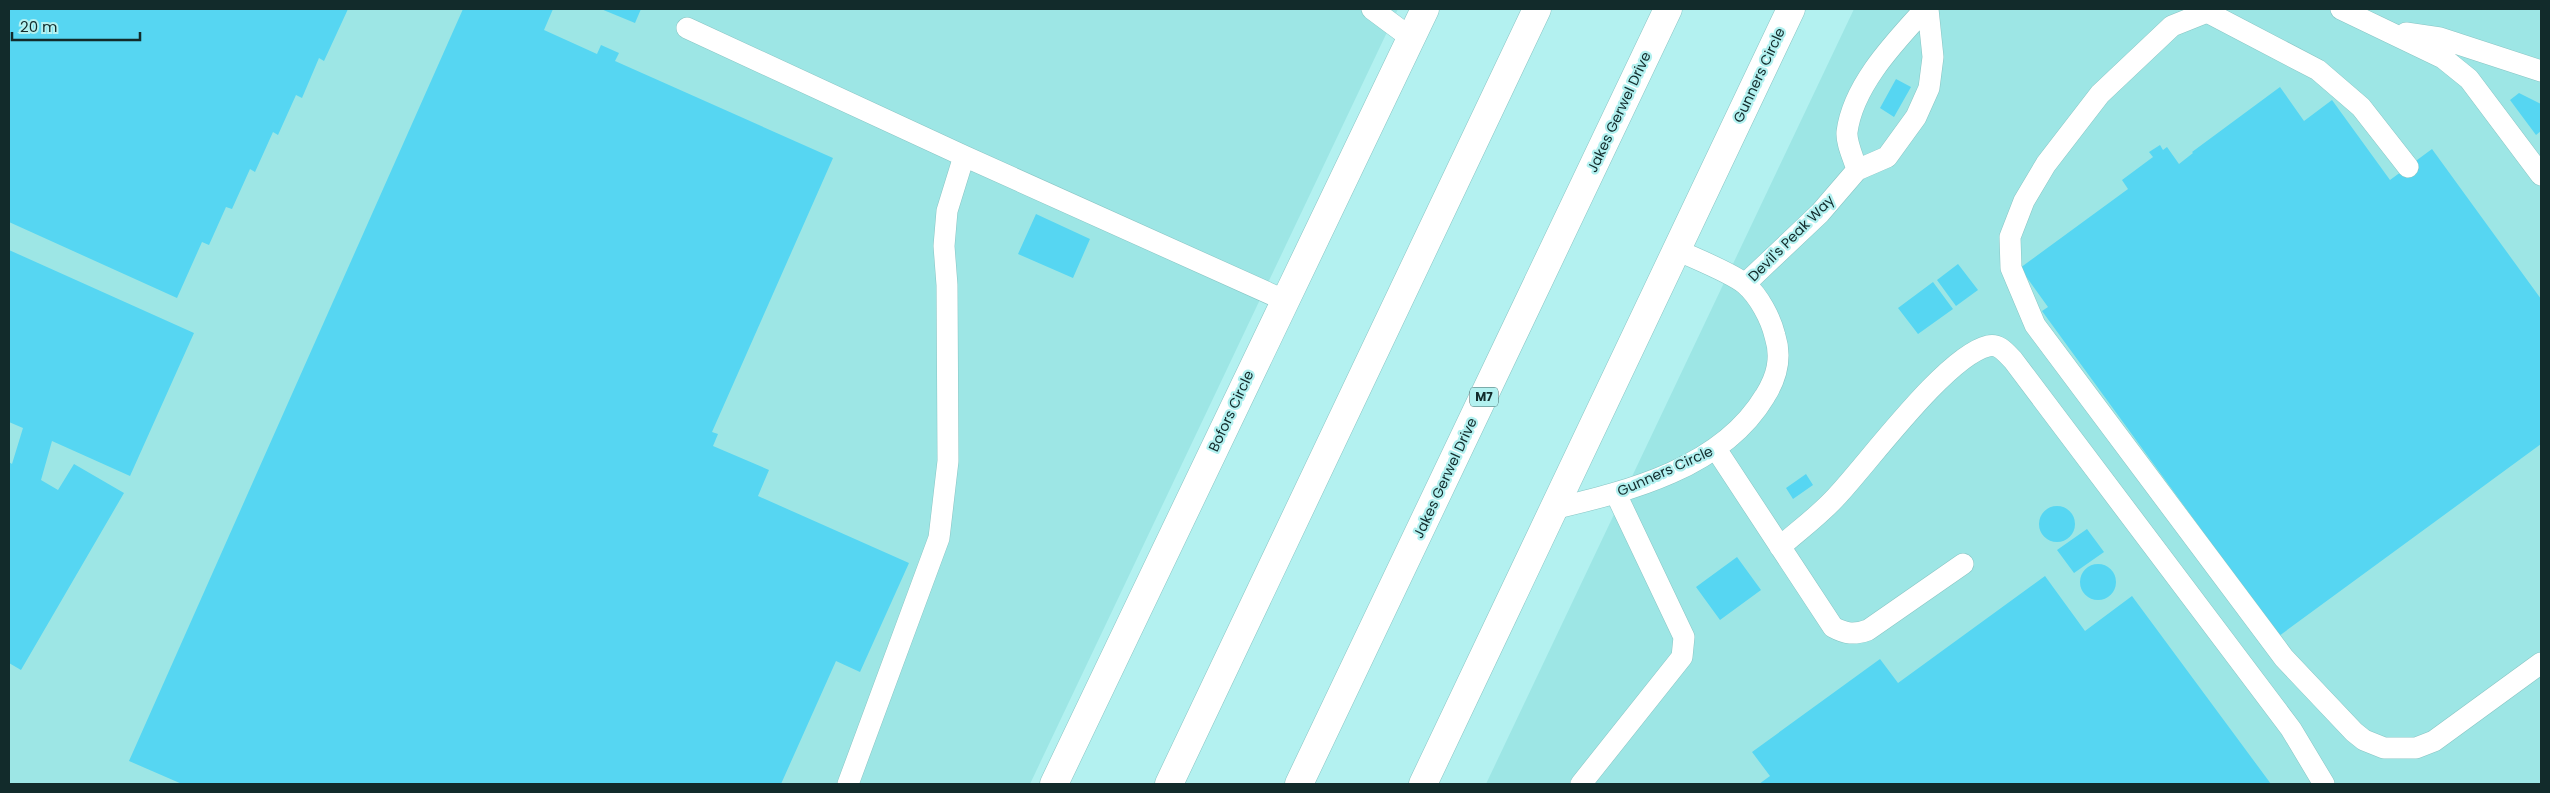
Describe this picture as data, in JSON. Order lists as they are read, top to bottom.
{
  "streets": {
    "main road": [
      "Gunners Circle",
      "Jakes Gerwel Drive",
      "M7",
      "Bofors Circle"
    ],
    "lane": ["Devil's Peak Way"]
  },
  "crossings": [
    ["Gunners Circle", "Devil's Peak Way"]
  ],
  "scale_bar": "20 m"
}
